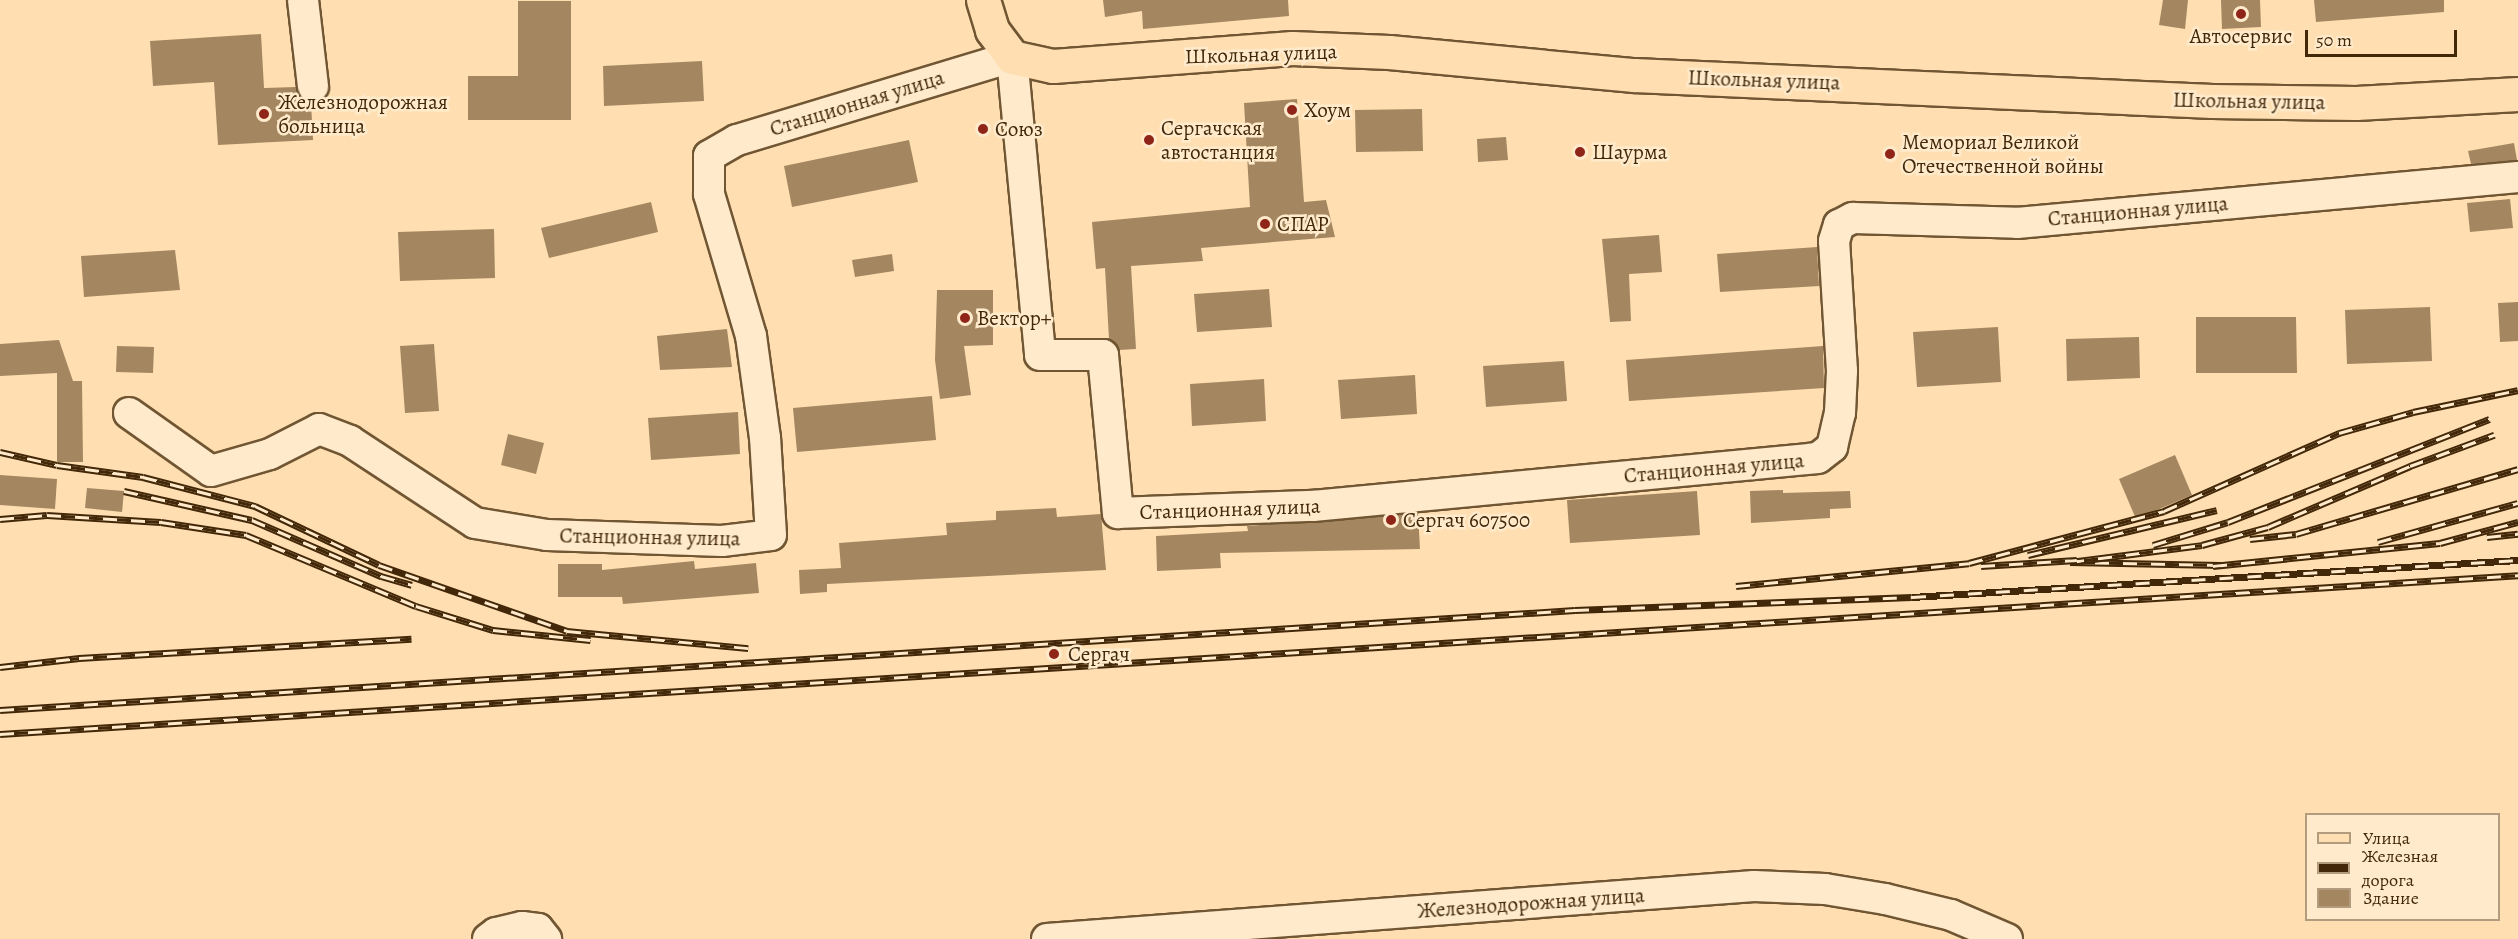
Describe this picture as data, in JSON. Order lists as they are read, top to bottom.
{
  "streets": {
    "main road": ["Школьная улица"],
    "street": ["Станционная улица", "Железнодорожная улица"]
  },
  "crossings": [
    ["Школьная улица", "Станционная улица"]
  ],
  "places": [
    "Автосервис",
    "Хоум",
    "Железнодорожная больница",
    "Союз",
    "Сергачская автостанция",
    "Шаурма",
    "Мемориал Великой Отечественной войны",
    "СПАР",
    "Вектор+",
    "Сергач 607500",
    "Сергач"
  ],
  "legend": ["Улица", "Железная дорога", "Здание"],
  "scale_bar": "50 m"
}
